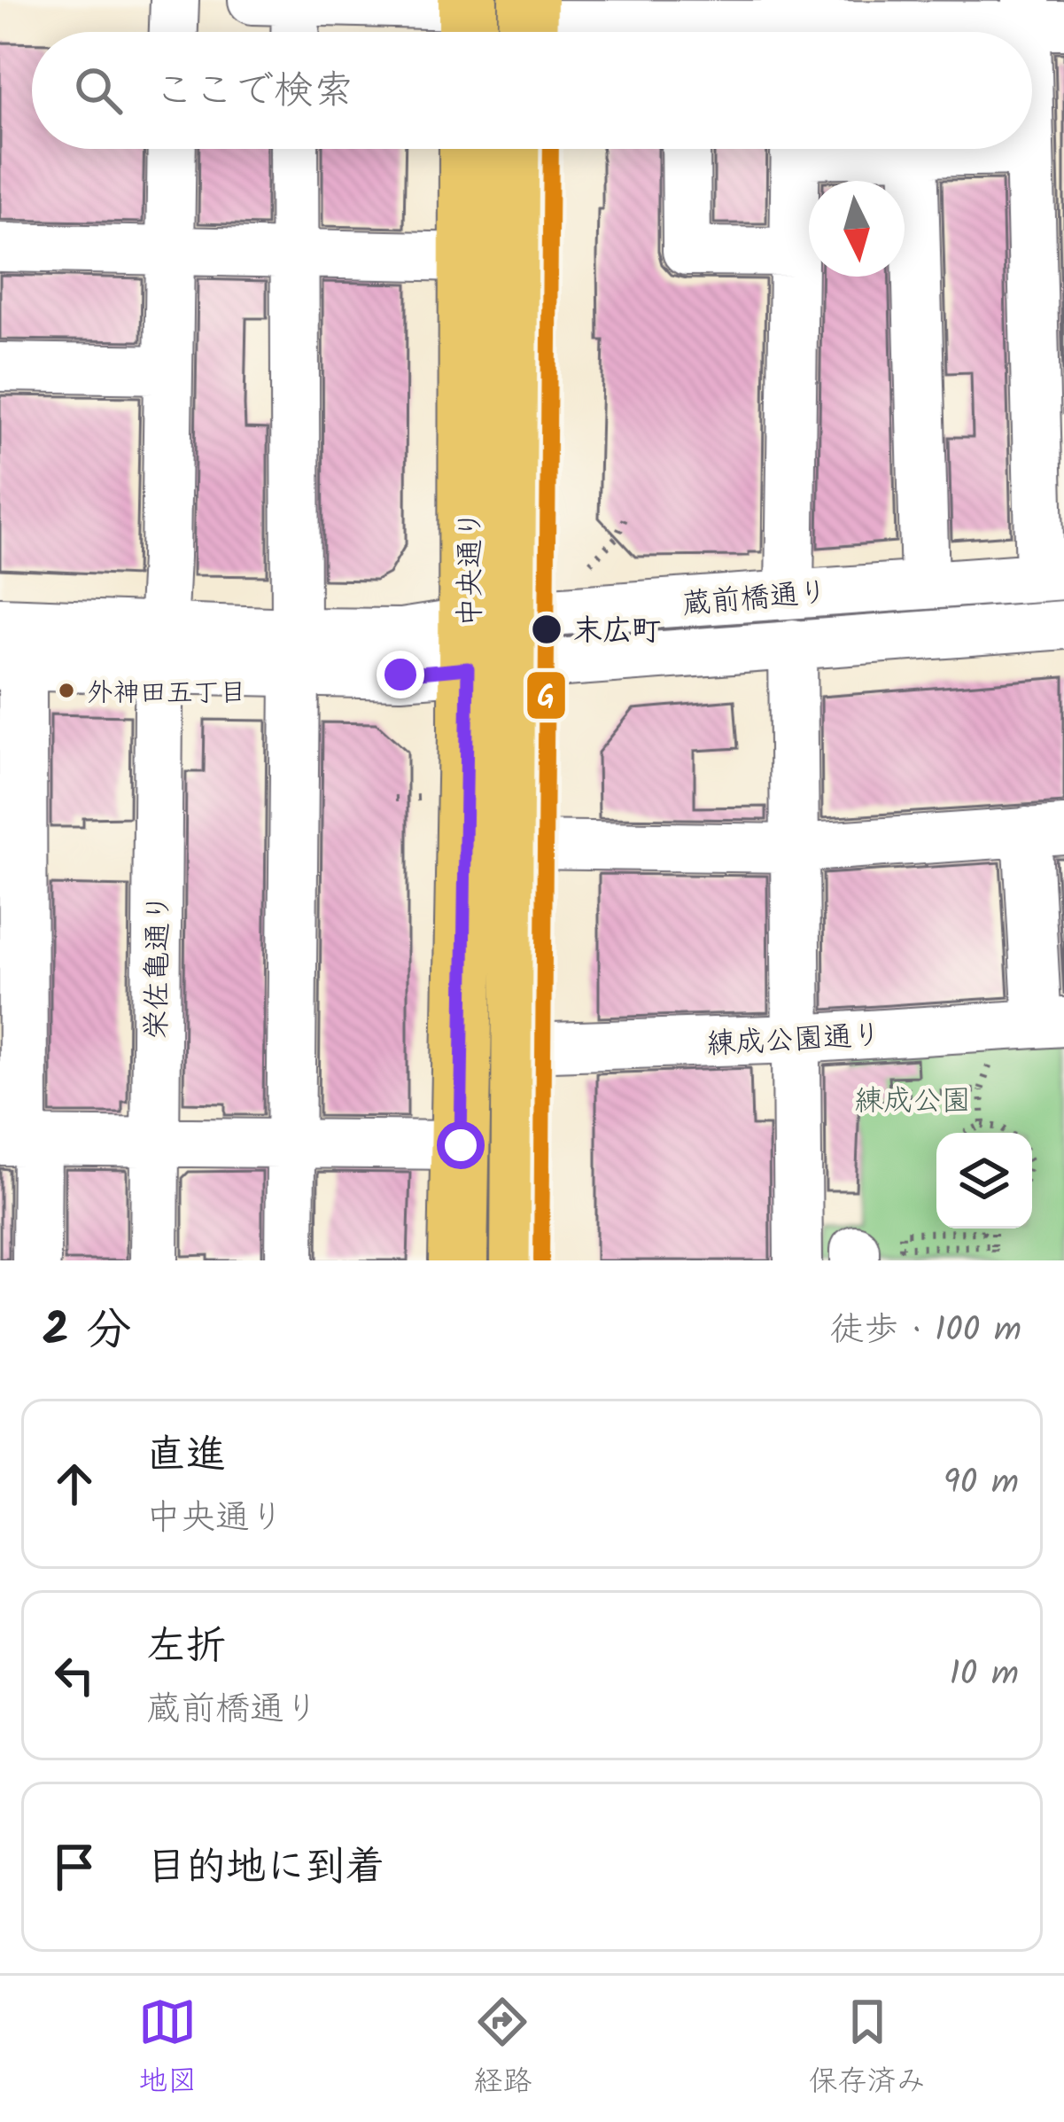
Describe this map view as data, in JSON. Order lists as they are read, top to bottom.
{
  "streets": {
    "main road": ["中央通り"],
    "street": ["蔵前橋通り", "栄佐亀通り", "練成公園通り"]
  },
  "crossings": [
    ["中央通り", "蔵前橋通り"],
    ["中央通り", "練成公園通り"],
    ["蔵前橋通り", "栄佐亀通り"]
  ],
  "parks": ["練成公園"],
  "places": ["末広町", "外神田五丁目"],
  "lines": ["transit line G"],
  "north": "bottom",
  "page": {
    "search": "ここで検索",
    "heading": ["2 分", "徒歩 · 100 m"],
    "list": [
      ["直進", "中央通り", "90 m"],
      ["左折", "蔵前橋通り", "10 m"],
      "目的地に到着"
    ],
    "nav": ["地図", "経路", "保存済み"]
  }
}
